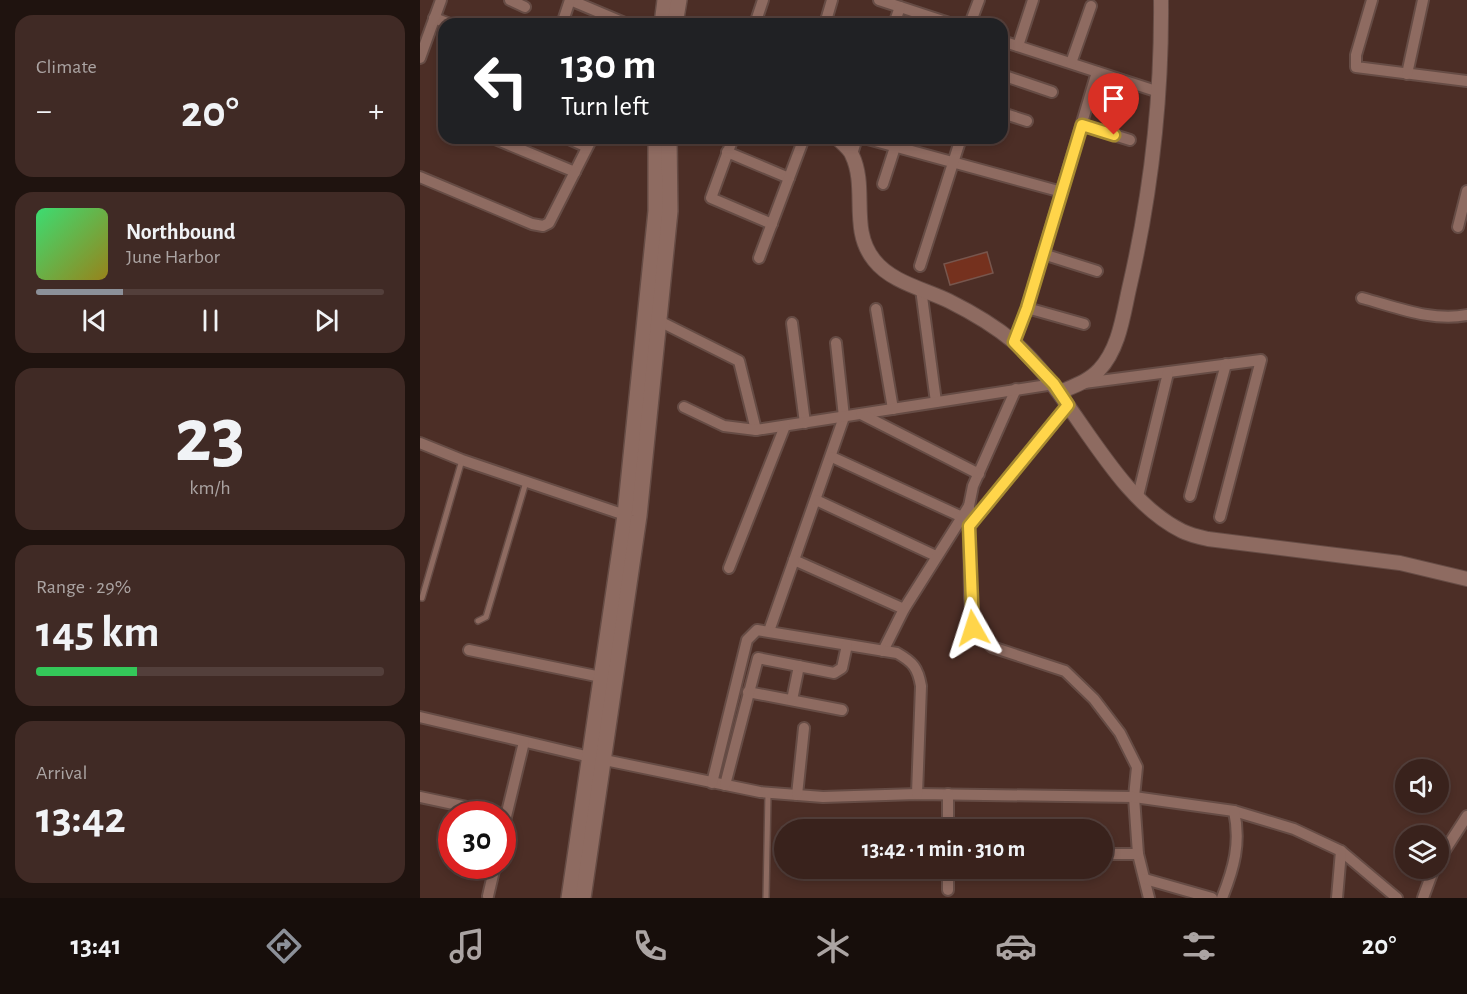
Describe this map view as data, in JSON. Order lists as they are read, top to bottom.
{
  "page": {
    "tile": [
      "Climate",
      ["23", "km/h"],
      ["Range · 29%", "145 km"],
      ["Arrival", "13:42"]
    ],
    "turn": ["130 m", "Turn left"],
    "heat": ["−", "20°", "+"],
    "song": ["Northbound", "June Harbor"],
    "limit": "30",
    "trip": "13:42 · 1 min · 310 m",
    "tabs": ["13:41", "20°"]
  }
}
